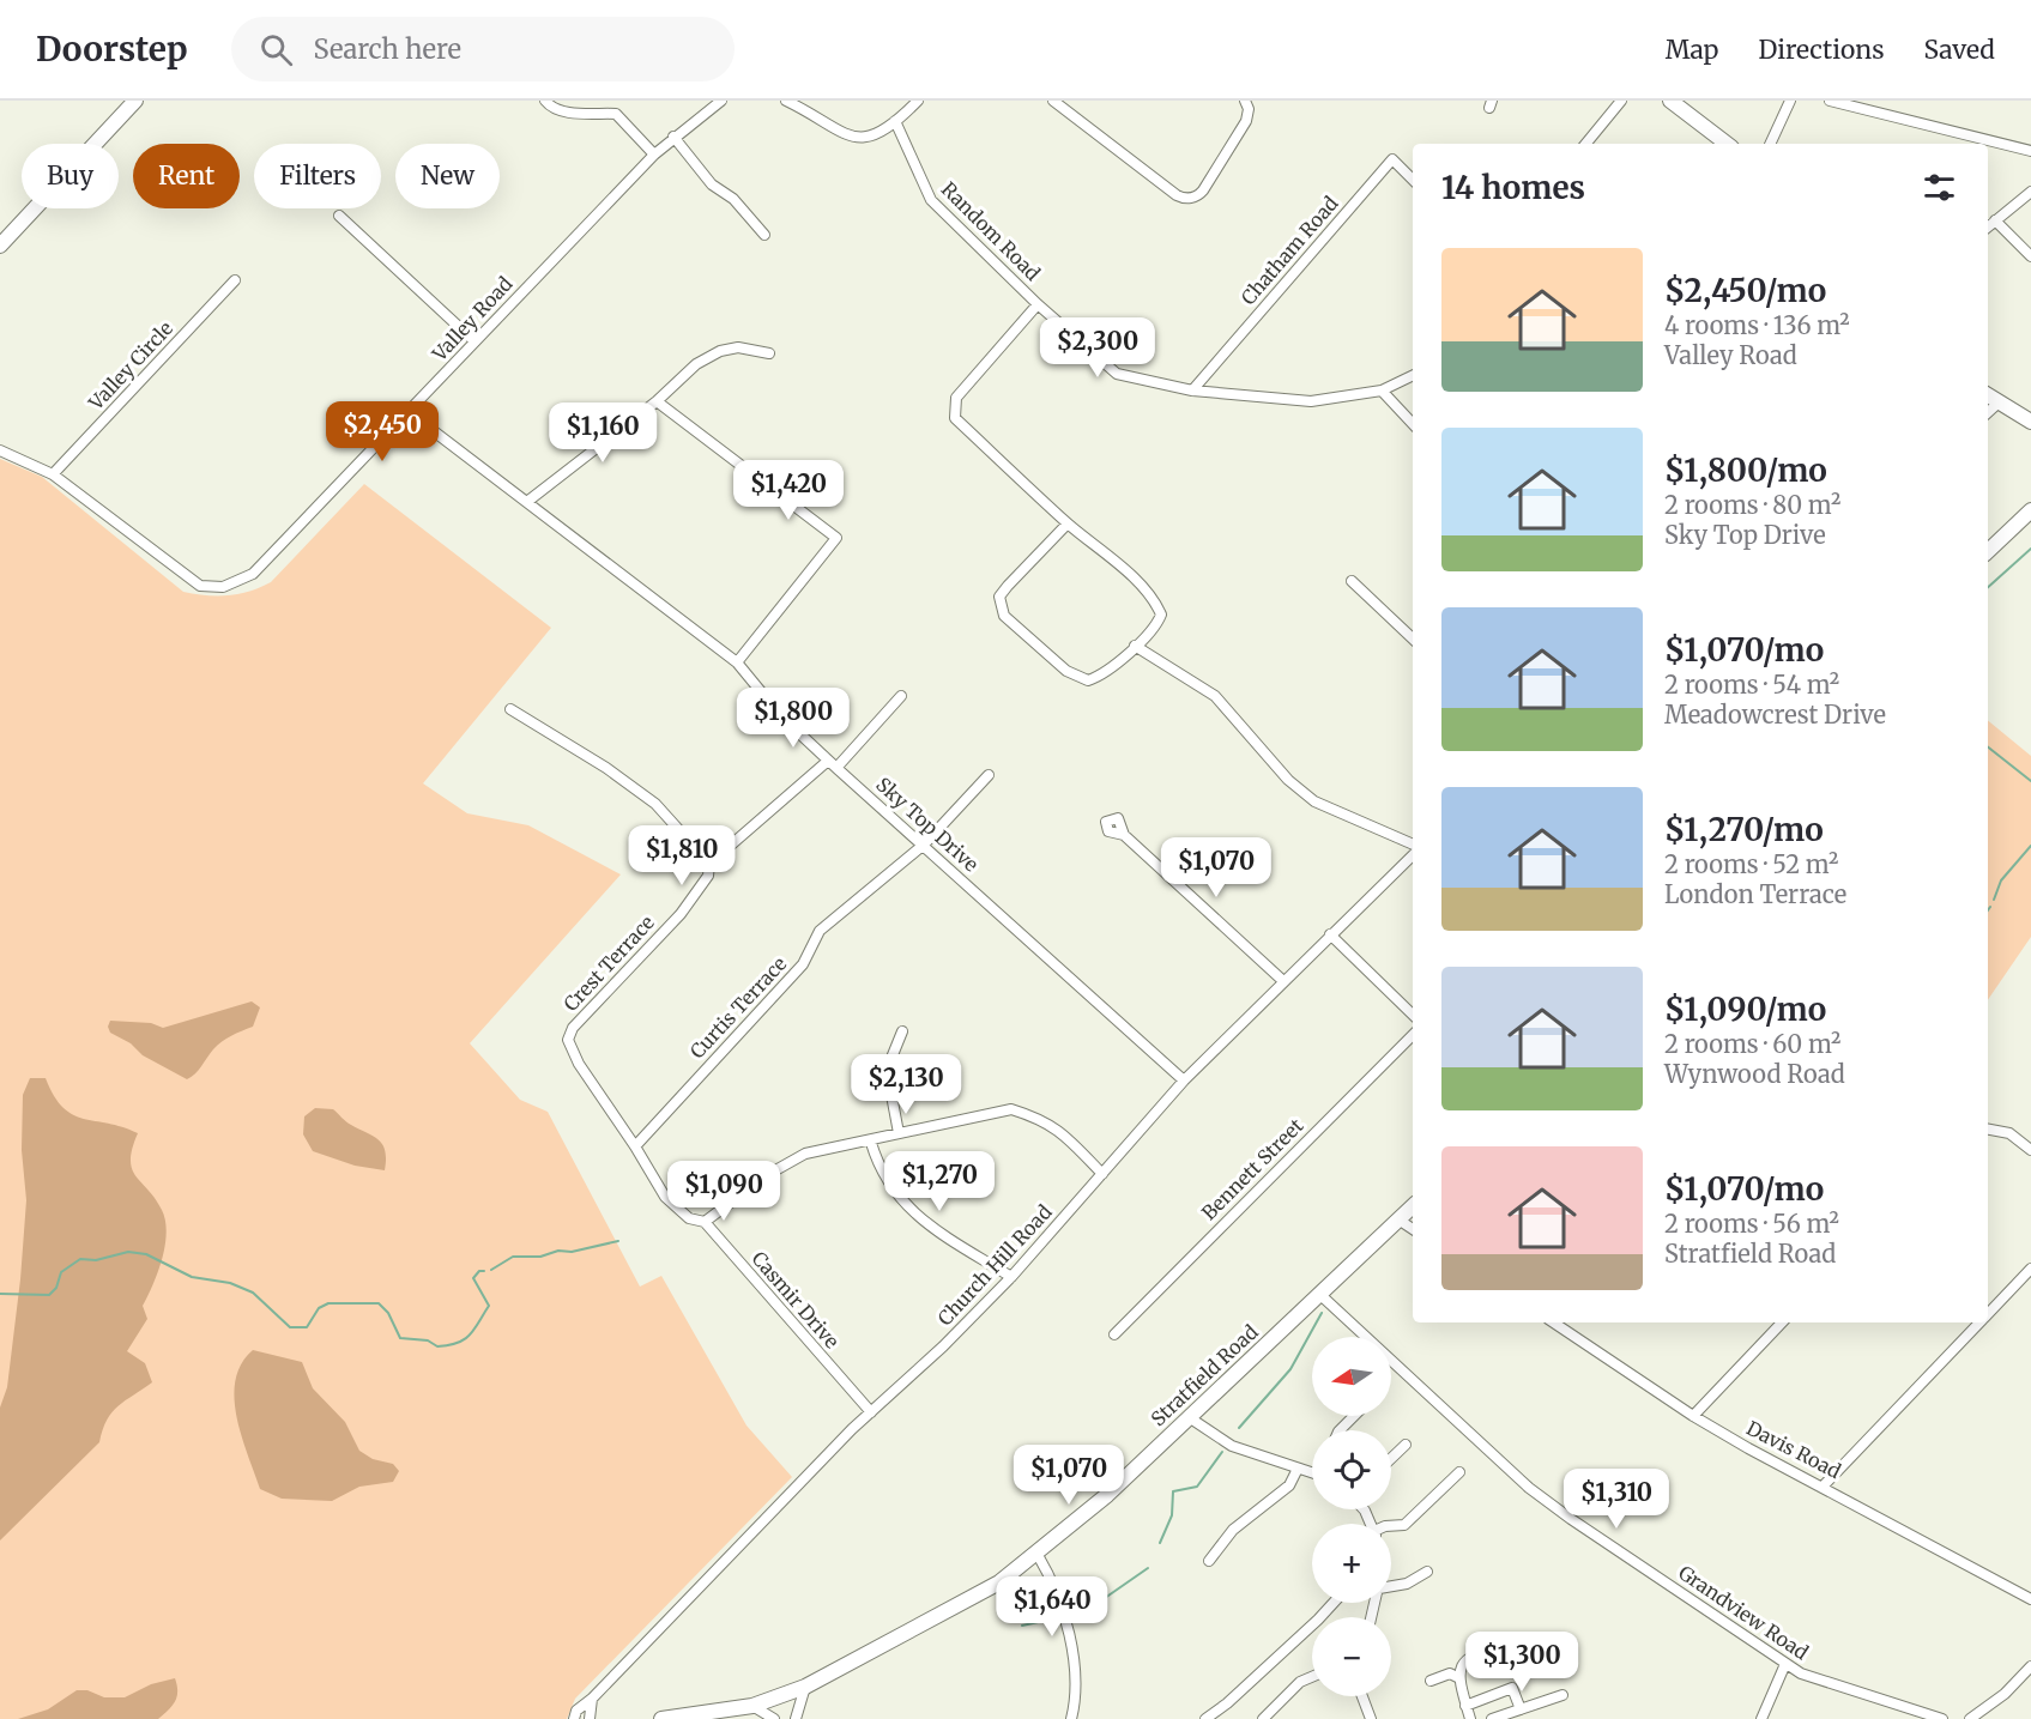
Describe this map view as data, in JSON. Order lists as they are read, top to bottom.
{
  "streets": {
    "main road": ["Stratfield Road"],
    "street": [
      "Random Road",
      "Chatham Road",
      "Valley Road",
      "Valley Circle",
      "Sky Top Drive",
      "Crest Terrace",
      "Curtis Terrace",
      "Bennett Street",
      "Church Hill Road",
      "Casmir Drive",
      "Davis Road",
      "Grandview Road"
    ]
  },
  "crossings": [
    ["Random Road", "Chatham Road"],
    ["Valley Road", "Valley Circle"],
    ["Valley Road", "Sky Top Drive"],
    ["Sky Top Drive", "Crest Terrace"],
    ["Sky Top Drive", "Curtis Terrace"],
    ["Sky Top Drive", "Church Hill Road"],
    ["Crest Terrace", "Casmir Drive"],
    ["Curtis Terrace", "Casmir Drive"],
    ["Church Hill Road", "Casmir Drive"],
    ["Stratfield Road", "Grandview Road"]
  ],
  "north": "left",
  "page": {
    "header": "Doorstep",
    "search": "Search here",
    "nav": ["Map", "Directions", "Saved"],
    "chip": [
      "Buy",
      "Rent",
      "Filters",
      "New"
    ],
    "heading": "14 homes",
    "list": [
      {
        "name": "$2,450/mo",
        "note": "4 rooms · 136 m² · Valley Road"
      },
      {
        "name": "$1,800/mo",
        "note": "2 rooms · 80 m² · Sky Top Drive"
      },
      {
        "name": "$1,070/mo",
        "note": "2 rooms · 54 m² · Meadowcrest Drive"
      },
      {
        "name": "$1,270/mo",
        "note": "2 rooms · 52 m² · London Terrace"
      },
      {
        "name": "$1,090/mo",
        "note": "2 rooms · 60 m² · Wynwood Road"
      },
      {
        "name": "$1,070/mo",
        "note": "2 rooms · 56 m² · Stratfield Road"
      }
    ],
    "price": [
      "$2,300",
      "$2,450",
      "$1,160",
      "$1,420",
      "$1,800",
      "$1,810",
      "$1,070",
      "$2,130",
      "$1,270",
      "$1,090",
      "$1,070",
      "$1,310",
      "$1,640",
      "$1,300"
    ],
    "map_buttons": ["+", "−"]
  }
}
